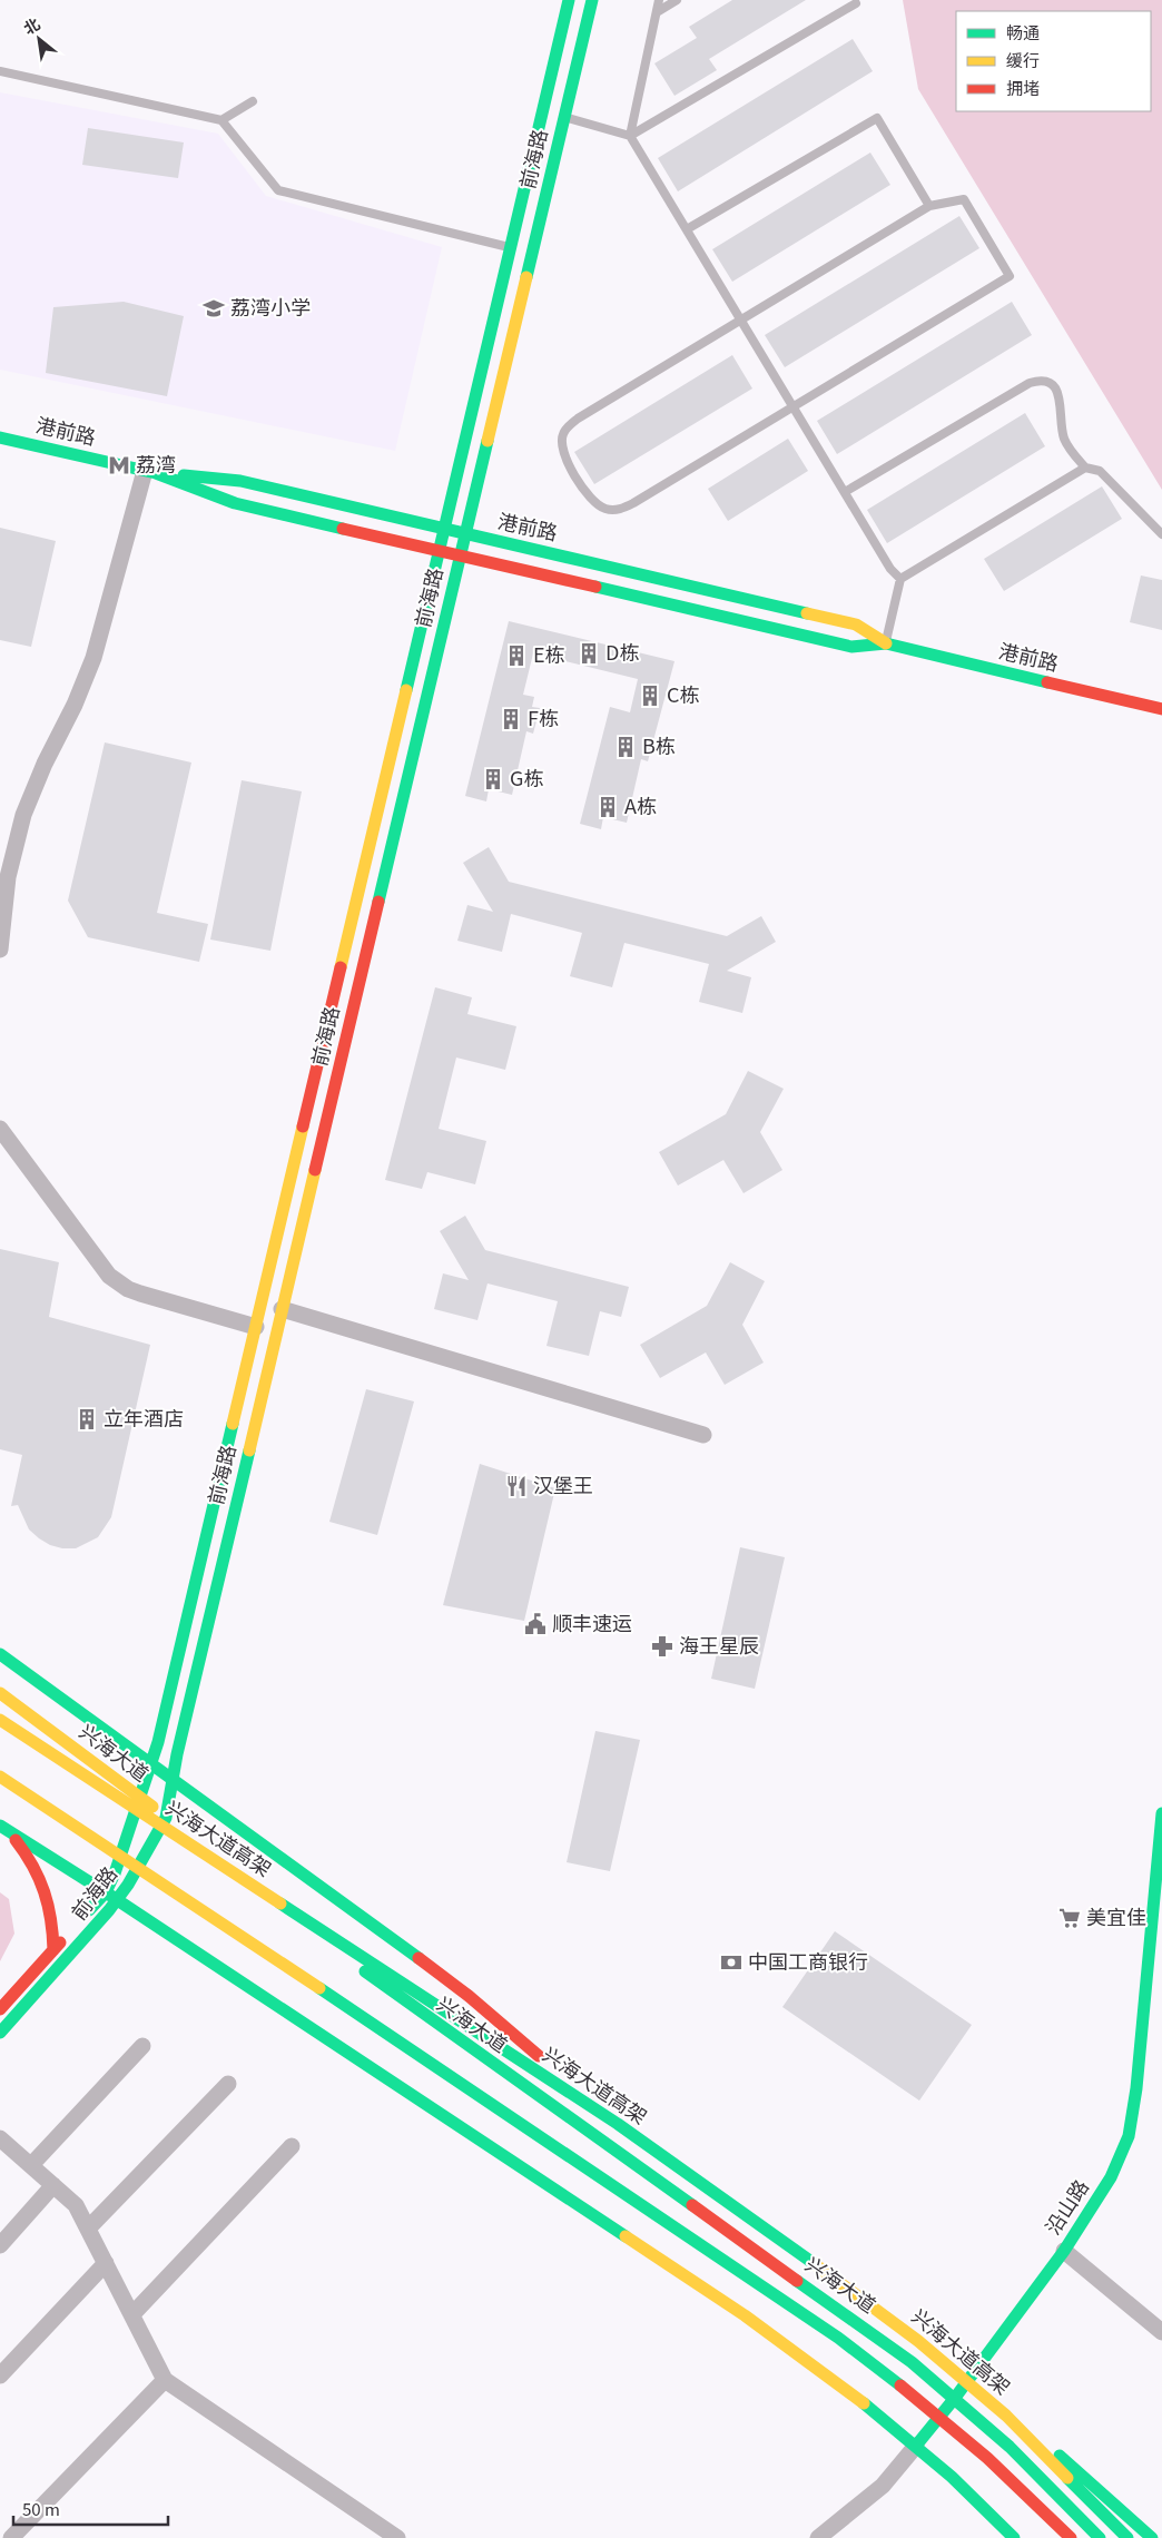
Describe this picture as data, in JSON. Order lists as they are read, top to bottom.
{
  "streets": {
    "street": [
      "前海路",
      "港前路",
      "兴海大道",
      "兴海大道高架",
      "沿山路"
    ]
  },
  "crossings": [
    ["前海路", "港前路"],
    ["前海路", "兴海大道"],
    ["兴海大道", "沿山路"]
  ],
  "places": {
    "school or university": ["荔湾小学"],
    "metro station": ["荔湾"],
    "building": [
      "D栋",
      "E栋",
      "C栋",
      "F栋",
      "B栋",
      "G栋",
      "A栋",
      "立年酒店"
    ],
    "restaurant": ["汉堡王"],
    "public building": ["顺丰速运"],
    "pharmacy": ["海王星辰"],
    "supermarket": ["美宜佳"],
    "bank": ["中国工商银行"]
  },
  "legend": ["畅通", "缓行", "拥堵"],
  "scale_bar": "50 m",
  "north": "top left"
}
